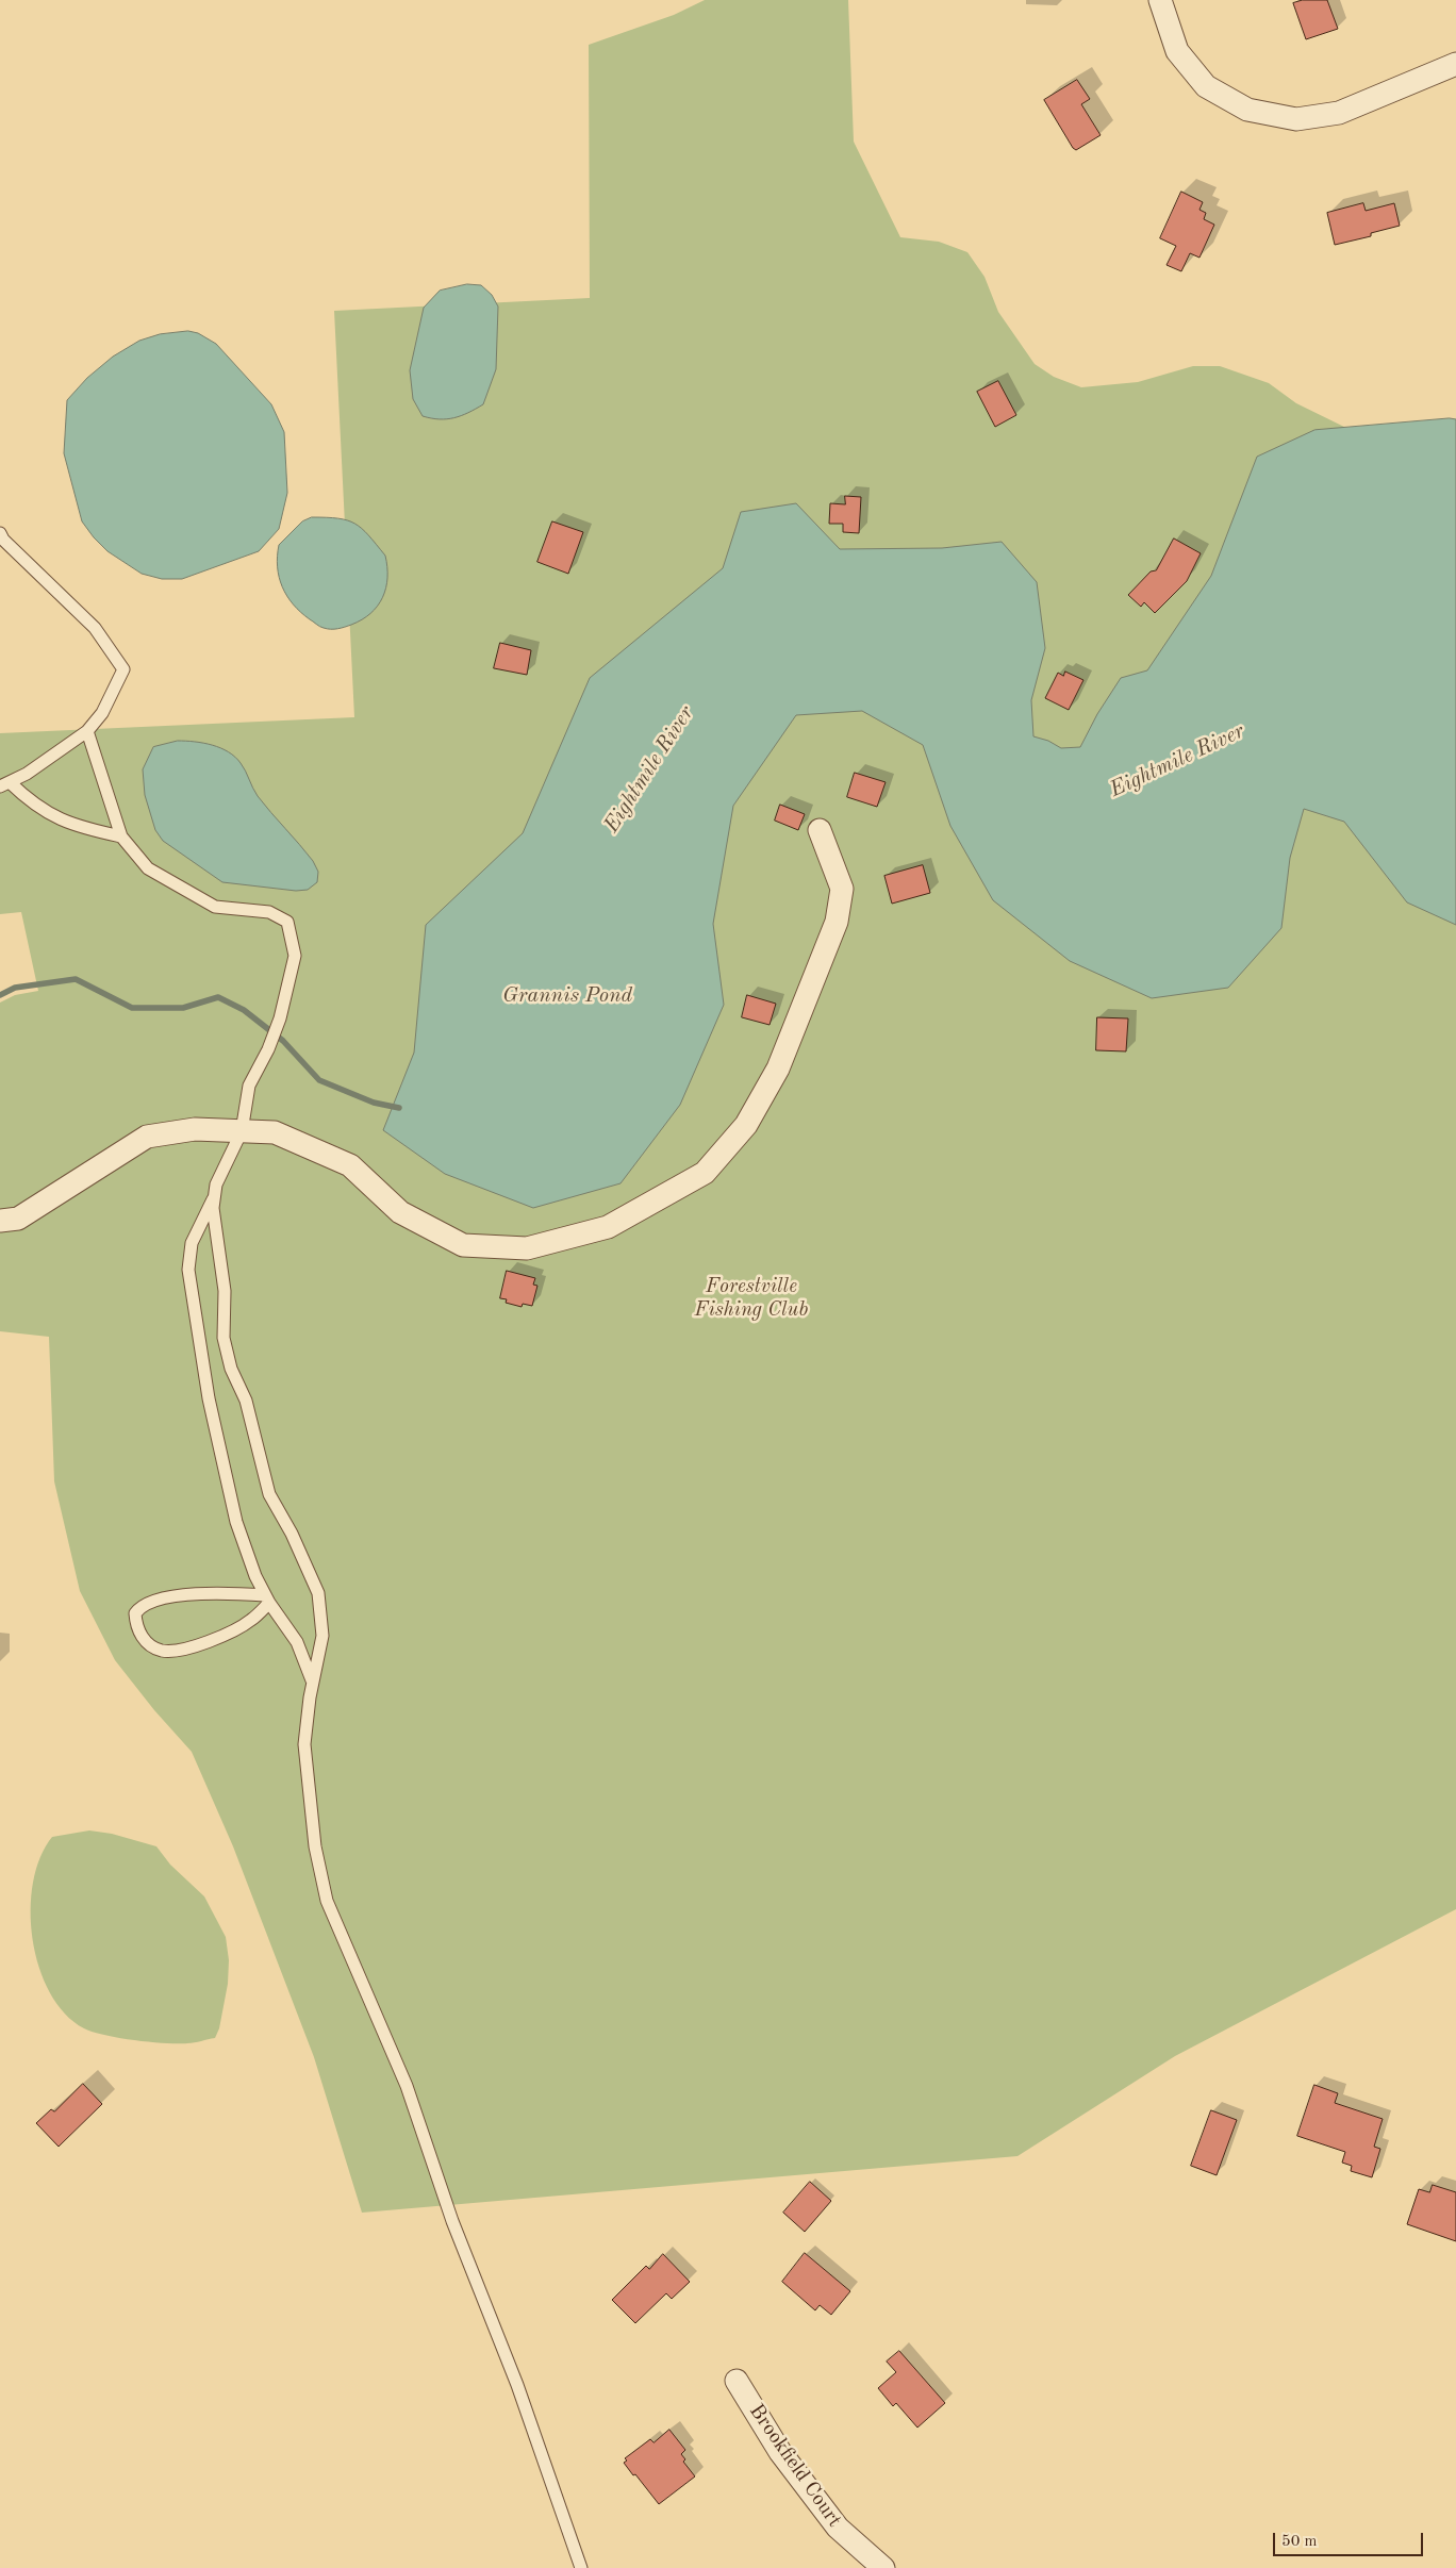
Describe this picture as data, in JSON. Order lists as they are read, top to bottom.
{
  "streets": {
    "street": ["Brookfield Court"]
  },
  "water": ["Eightmile River", "Grannis Pond"],
  "parks": ["Forestville Fishing Club"],
  "scale_bar": "50 m"
}
